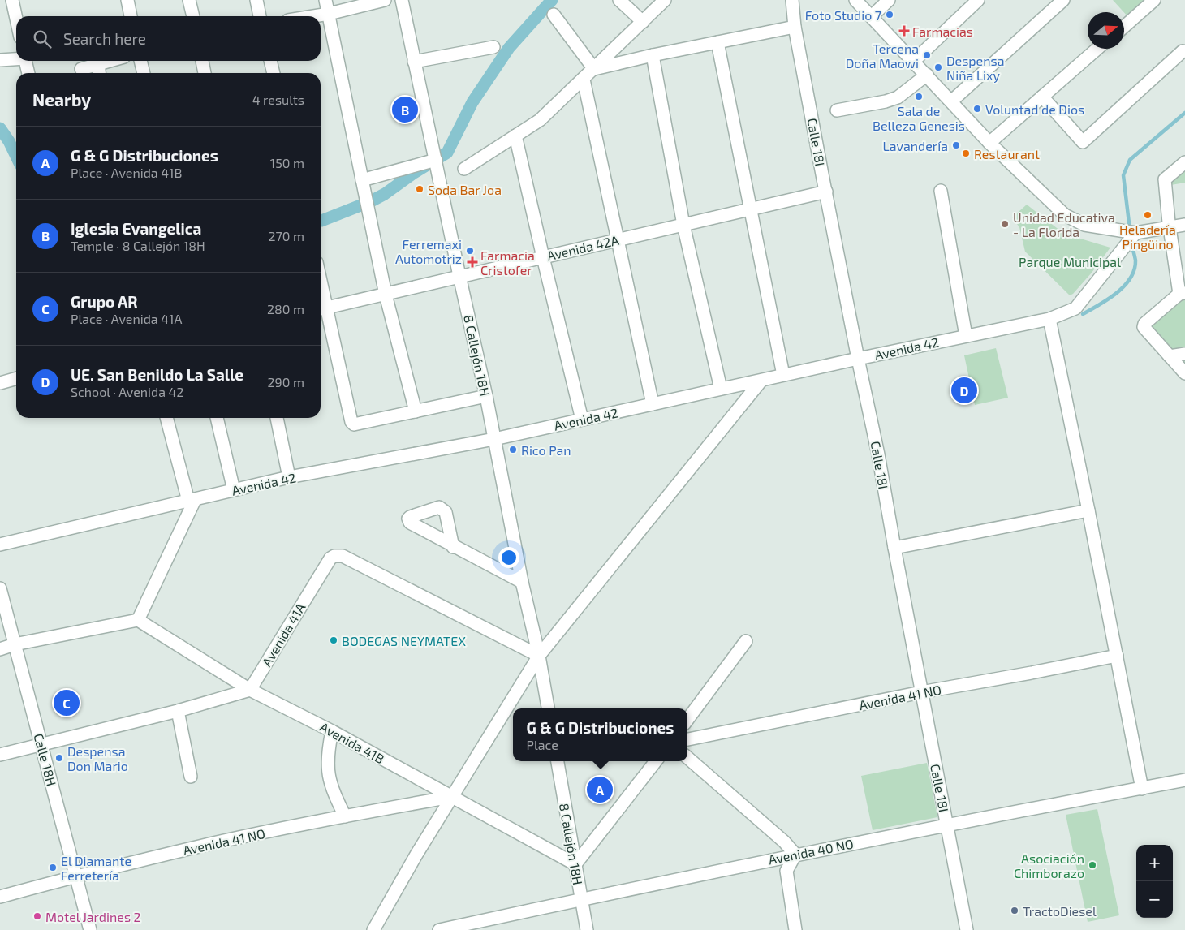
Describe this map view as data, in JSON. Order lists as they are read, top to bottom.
{
  "streets": {
    "street": [
      "Calle 18I",
      "Avenida 42A",
      "Avenida 42",
      "8 Callejón 18H",
      "Avenida 41A",
      "Avenida 41 NO",
      "Avenida 41B",
      "Calle 18H",
      "Avenida 40 NO"
    ]
  },
  "crossings": [
    ["Calle 18I", "Avenida 42A"],
    ["Calle 18I", "Avenida 42"],
    ["Calle 18I", "Avenida 41 NO"],
    ["Calle 18I", "Avenida 40 NO"],
    ["Avenida 42A", "8 Callejón 18H"],
    ["Avenida 42", "8 Callejón 18H"],
    ["8 Callejón 18H", "Avenida 41A"],
    ["8 Callejón 18H", "Avenida 41B"],
    ["8 Callejón 18H", "Avenida 40 NO"],
    ["Avenida 41A", "Avenida 41B"],
    ["Avenida 41 NO", "Avenida 41B"],
    ["Avenida 41 NO", "Calle 18H"]
  ],
  "parks": ["Parque Municipal"],
  "places": {
    "other": [
      "Foto Studio 7",
      "Tercena Doña Maowi",
      "Despensa Niña Lixy",
      "Sala de Belleza Genesis",
      "Voluntad de Dios",
      "Lavandería",
      "Restaurant",
      "Soda Bar Joa",
      "Heladería Pingüino",
      "Unidad Educativa - La Florida",
      "Ferremaxi Automotriz",
      "Rico Pan",
      "BODEGAS NEYMATEX",
      "Despensa Don Mario",
      "Asociación Chimborazo",
      "El Diamante Ferretería",
      "TractoDiesel",
      "Motel Jardines 2"
    ],
    "health": ["Farmacias", "Farmacia Cristofer"]
  },
  "north": "right",
  "page": {
    "search": "Search here",
    "heading": ["Nearby", "4 results"],
    "pins": [
      "B",
      "D",
      "C",
      "A"
    ],
    "list": [
      {
        "mark": "A",
        "name": "G & G Distribuciones",
        "note": "Place · Avenida 41B",
        "value": "150 m"
      },
      {
        "mark": "B",
        "name": "Iglesia Evangelica",
        "note": "Temple · 8 Callejón 18H",
        "value": "270 m"
      },
      {
        "mark": "C",
        "name": "Grupo AR",
        "note": "Place · Avenida 41A",
        "value": "280 m"
      },
      {
        "mark": "D",
        "name": "UE. San Benildo La Salle",
        "note": "School · Avenida 42",
        "value": "290 m"
      }
    ],
    "popup": ["G & G Distribuciones", "Place"],
    "map_buttons": ["+", "−"]
  }
}
